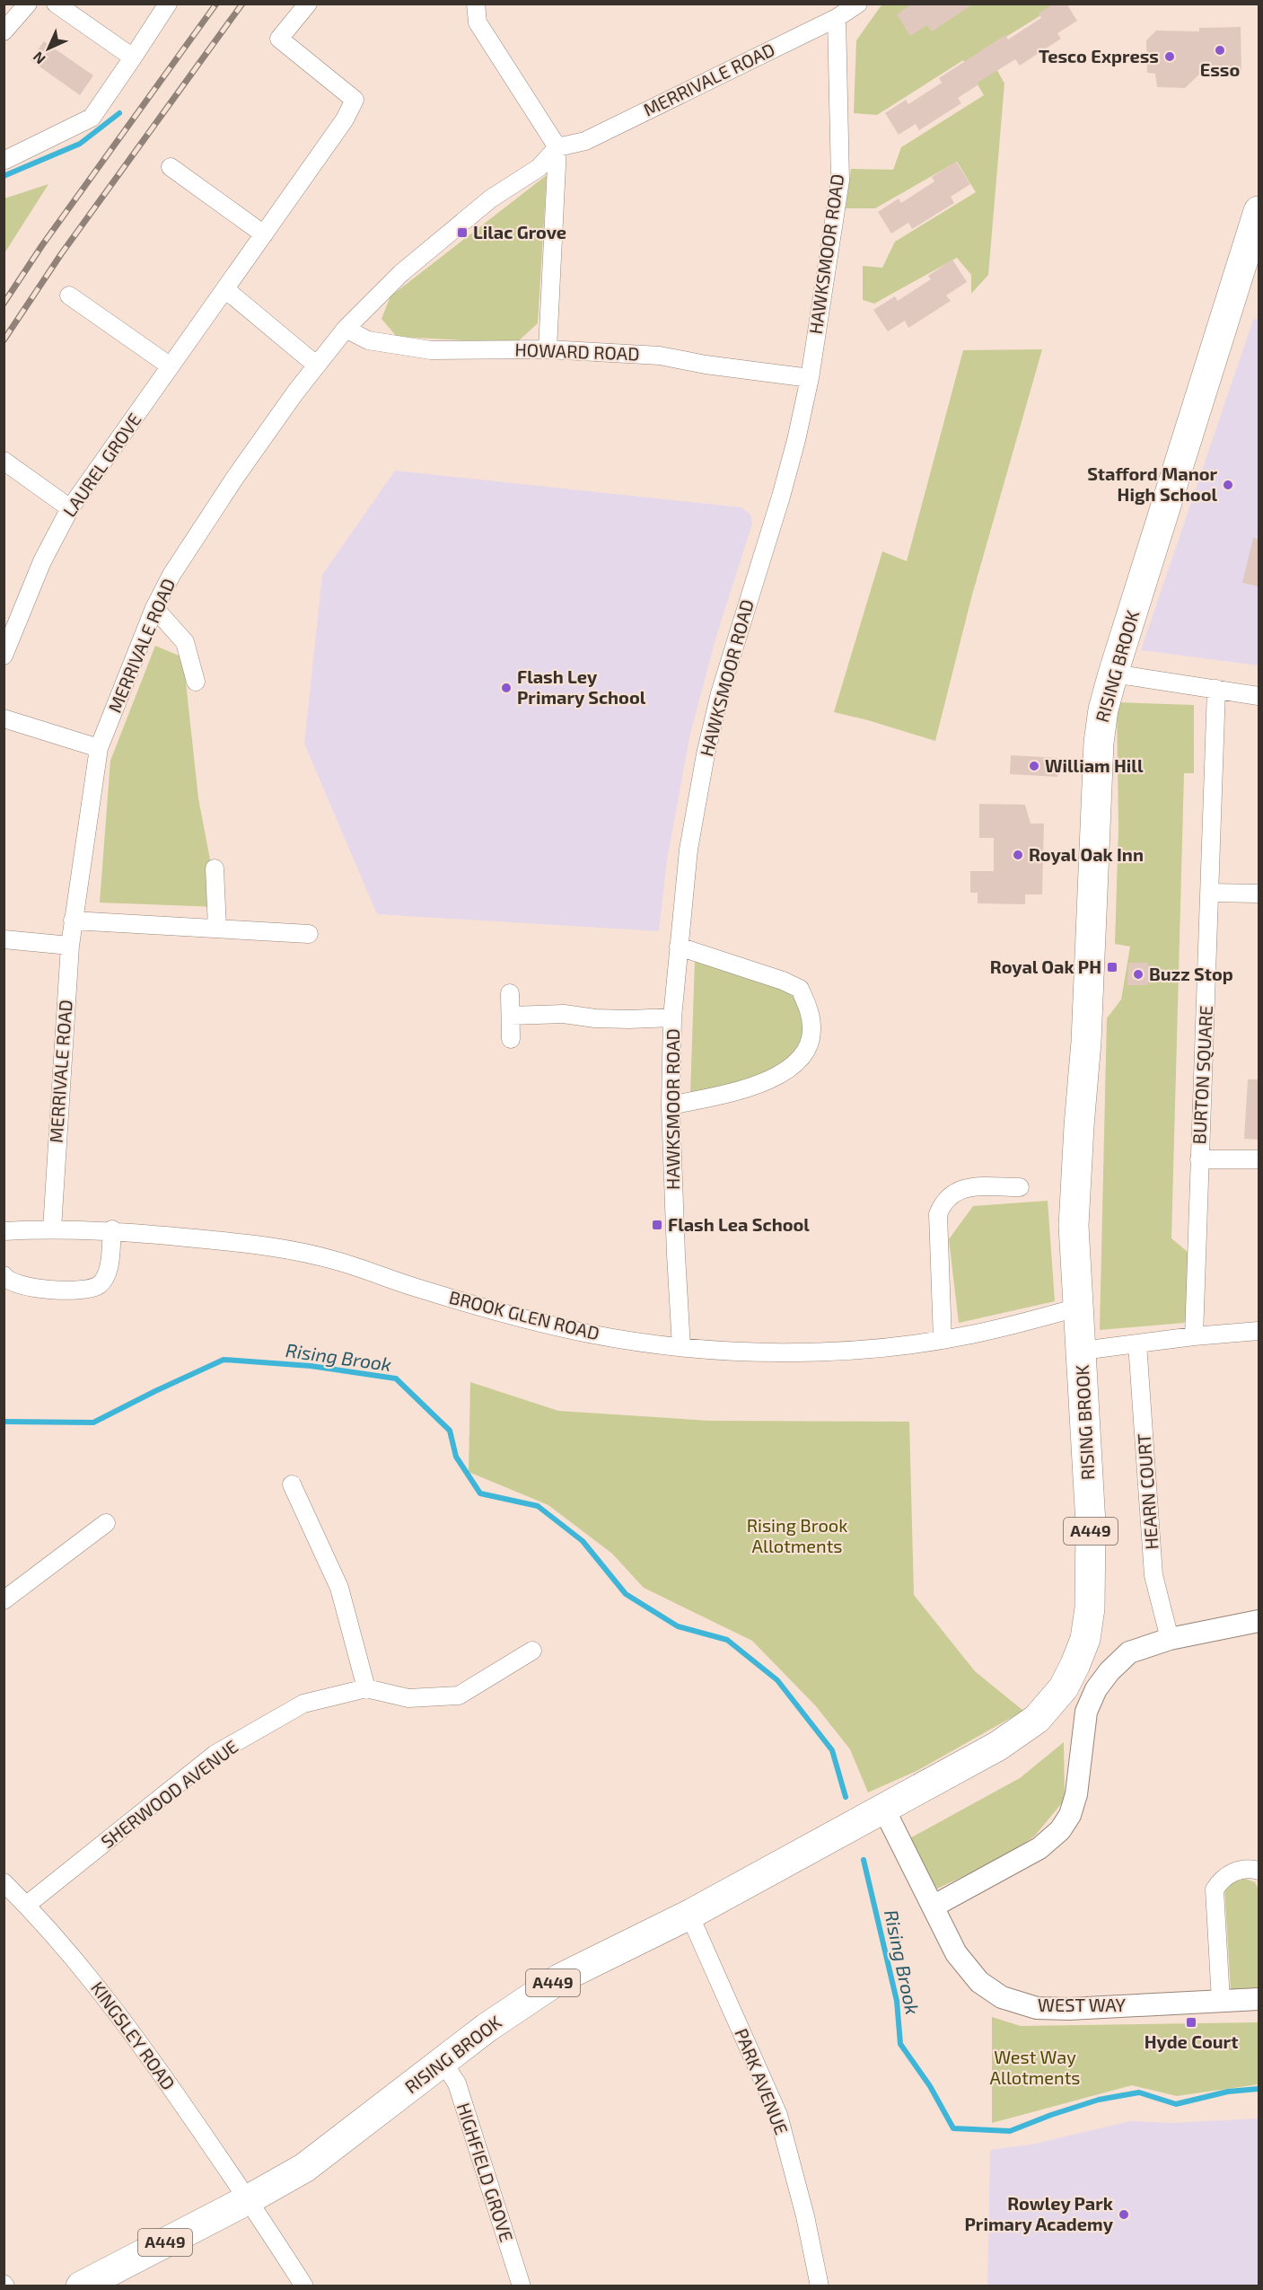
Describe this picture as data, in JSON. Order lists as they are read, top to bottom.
{
  "streets": {
    "highway": ["RISING BROOK", "A449"],
    "street": [
      "MERRIVALE ROAD",
      "HAWKSMOOR ROAD",
      "HOWARD ROAD",
      "LAUREL GROVE",
      "BURTON SQUARE",
      "BROOK GLEN ROAD",
      "HEARN COURT",
      "SHERWOOD AVENUE",
      "WEST WAY",
      "KINGSLEY ROAD",
      "PARK AVENUE",
      "HIGHFIELD GROVE"
    ]
  },
  "crossings": [
    ["MERRIVALE ROAD", "HAWKSMOOR ROAD"],
    ["MERRIVALE ROAD", "HOWARD ROAD"],
    ["MERRIVALE ROAD", "BROOK GLEN ROAD"],
    ["HAWKSMOOR ROAD", "HOWARD ROAD"],
    ["HAWKSMOOR ROAD", "BROOK GLEN ROAD"],
    ["RISING BROOK", "BROOK GLEN ROAD"],
    ["RISING BROOK", "A449"],
    ["RISING BROOK", "WEST WAY"],
    ["RISING BROOK", "KINGSLEY ROAD"],
    ["RISING BROOK", "PARK AVENUE"],
    ["RISING BROOK", "HIGHFIELD GROVE"],
    ["A449", "KINGSLEY ROAD"],
    ["SHERWOOD AVENUE", "KINGSLEY ROAD"]
  ],
  "water": ["Rising Brook"],
  "parks": ["Rising Brook Allotments", "West Way Allotments"],
  "places": {
    "other": [
      "Esso",
      "Tesco Express",
      "Stafford Manor High School",
      "Flash Ley Primary School",
      "William Hill",
      "Royal Oak Inn",
      "Buzz Stop",
      "Rowley Park Primary Academy"
    ],
    "transit": [
      "Lilac Grove",
      "Royal Oak PH",
      "Flash Lea School",
      "Hyde Court"
    ]
  },
  "north": "bottom left"
}
